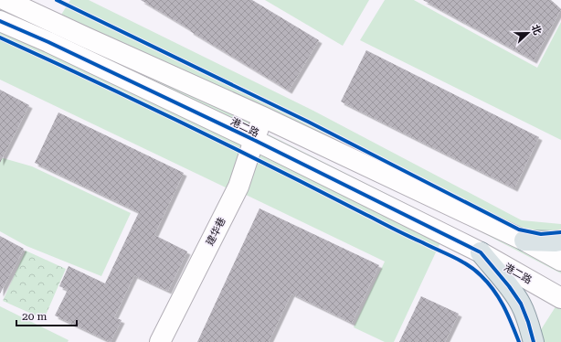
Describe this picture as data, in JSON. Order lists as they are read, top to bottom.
{
  "streets": {
    "street": ["港二路", "建华巷"]
  },
  "crossings": [
    ["港二路", "建华巷"]
  ],
  "scale_bar": "20 m",
  "north": "right"
}
